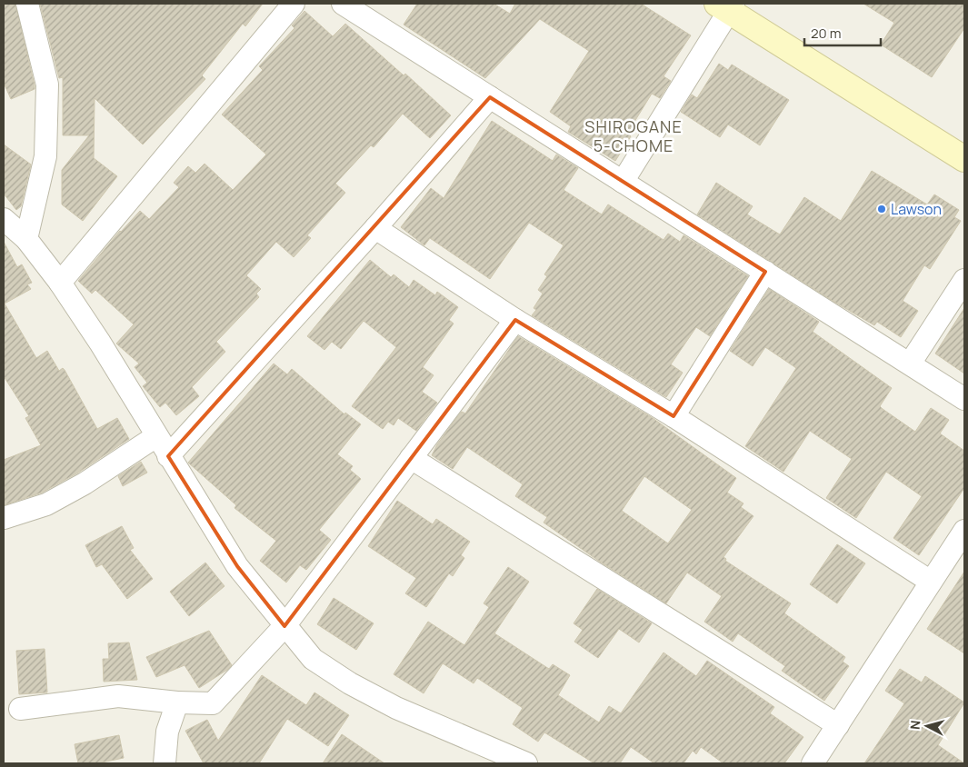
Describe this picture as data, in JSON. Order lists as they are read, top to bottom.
{
  "districts": ["SHIROGANE 5-CHOME"],
  "places": ["Lawson"],
  "scale_bar": "20 m",
  "north": "left"
}
